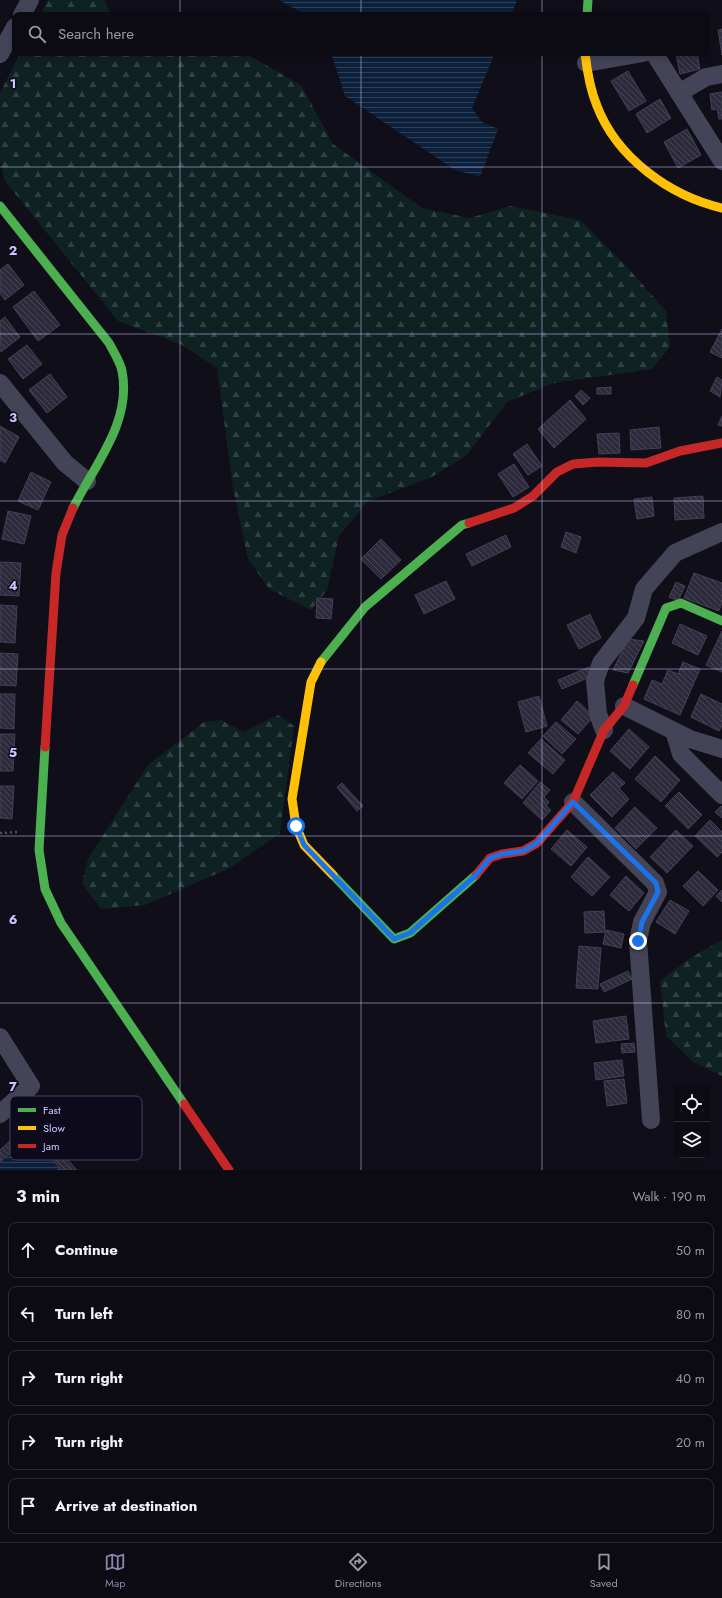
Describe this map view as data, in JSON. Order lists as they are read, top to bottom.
{
  "legend": ["Fast", "Slow", "Jam"],
  "page": {
    "search": "Search here",
    "heading": ["3 min", "Walk · 190 m"],
    "list": [
      ["Continue", "50 m"],
      ["Turn left", "80 m"],
      ["Turn right", "40 m"],
      ["Turn right", "20 m"],
      "Arrive at destination"
    ],
    "nav": ["Map", "Directions", "Saved"]
  },
  "grid": {
    "rows": [
      "1",
      "2",
      "3",
      "4",
      "5",
      "6",
      "7"
    ]
  }
}
